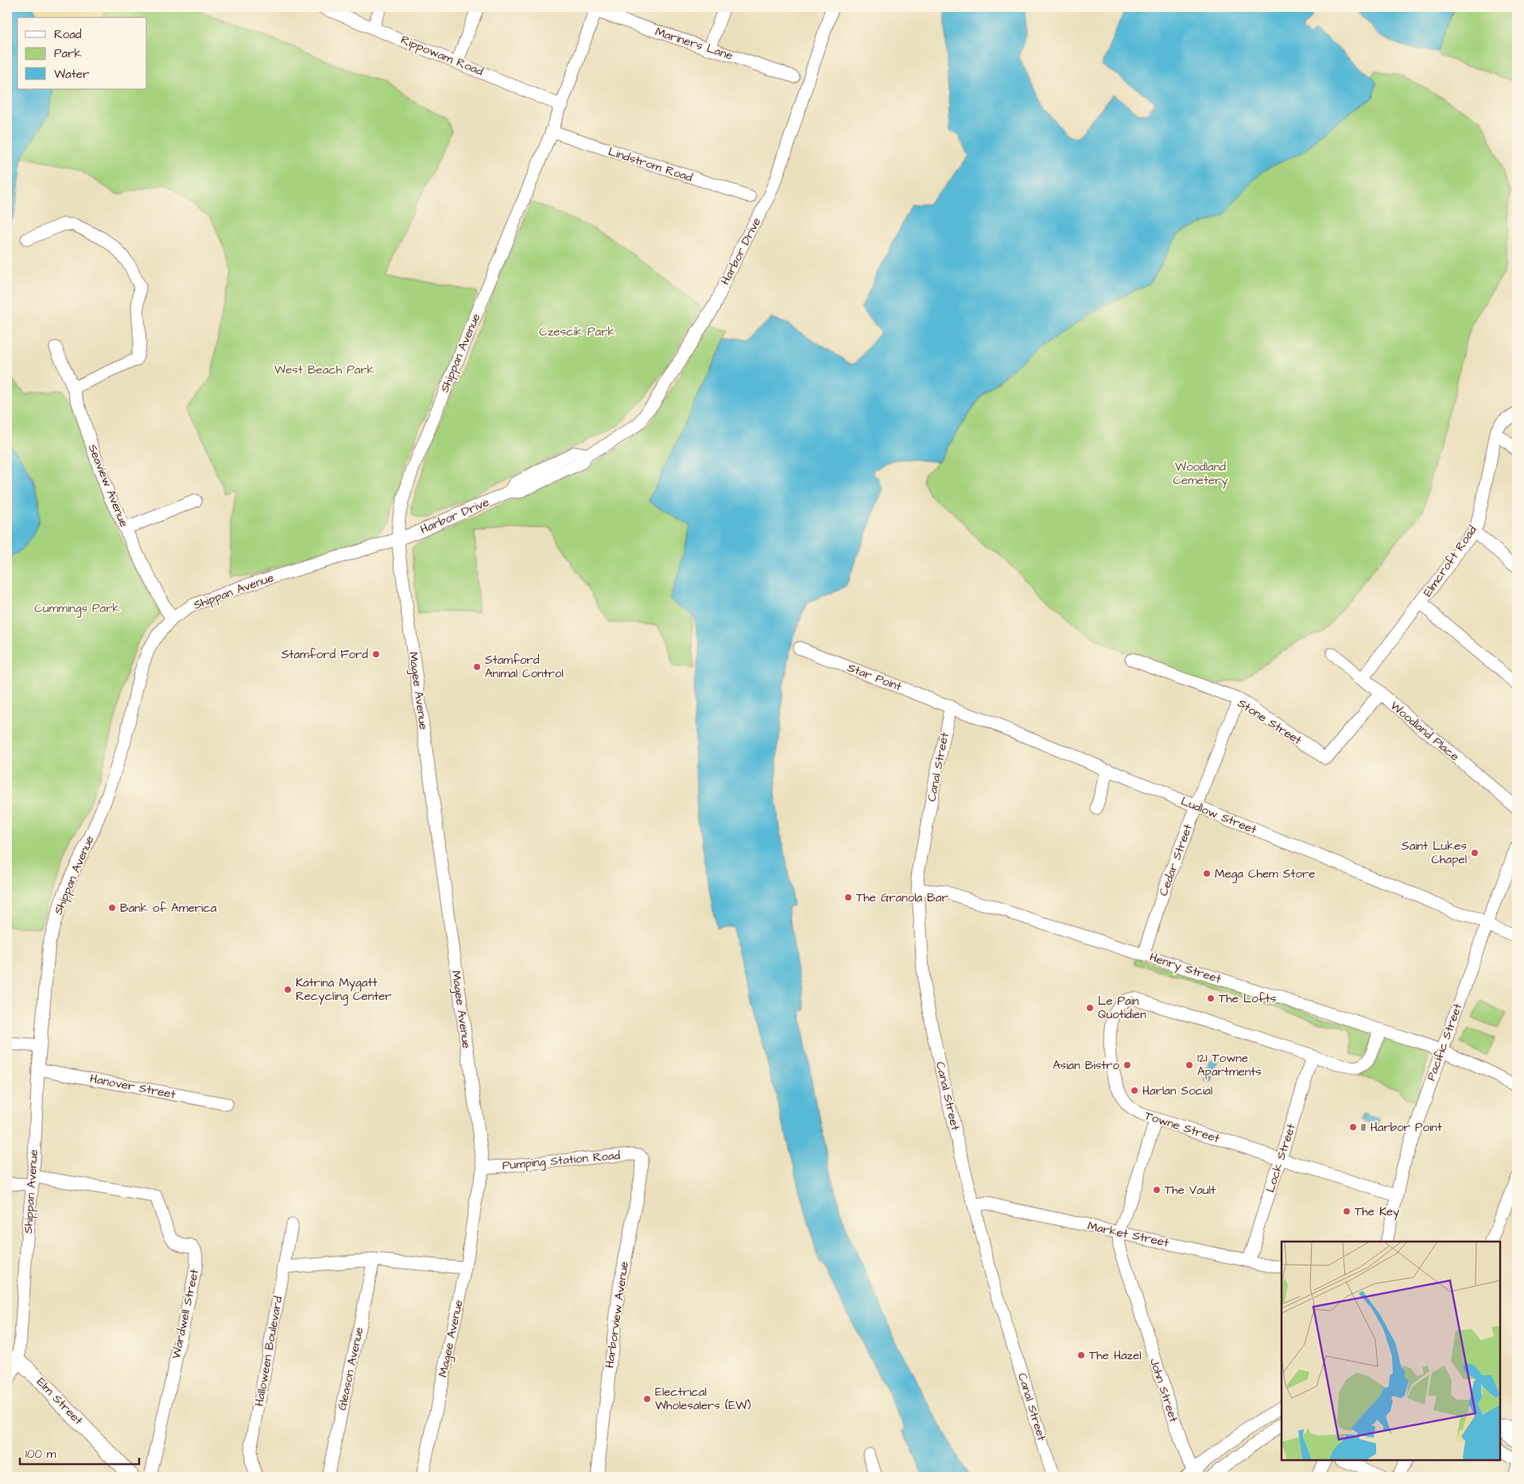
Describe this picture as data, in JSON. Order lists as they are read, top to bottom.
{
  "streets": {
    "main road": ["Elm Street"],
    "street": [
      "Mariners Lane",
      "Rippowam Road",
      "Lindstrom Road",
      "Harbor Drive",
      "Shippan Avenue",
      "Seaview Avenue",
      "Elmcroft Road",
      "Star Point",
      "Magee Avenue",
      "Stone Street",
      "Woodland Place",
      "Canal Street",
      "Ludlow Street",
      "Cedar Street",
      "Henry Street",
      "Pacific Street",
      "Hanover Street",
      "Towne Street",
      "Lock Street",
      "Pumping Station Road",
      "Market Street",
      "Wardwell Street",
      "Harborview Avenue",
      "Halloween Boulevard",
      "Gleason Avenue",
      "John Street"
    ]
  },
  "crossings": [
    ["Mariners Lane", "Shippan Avenue"],
    ["Rippowam Road", "Shippan Avenue"],
    ["Lindstrom Road", "Shippan Avenue"],
    ["Harbor Drive", "Shippan Avenue"],
    ["Harbor Drive", "Magee Avenue"],
    ["Shippan Avenue", "Seaview Avenue"],
    ["Shippan Avenue", "Magee Avenue"],
    ["Shippan Avenue", "Hanover Street"],
    ["Shippan Avenue", "Wardwell Street"],
    ["Shippan Avenue", "Elm Street"],
    ["Elmcroft Road", "Woodland Place"],
    ["Star Point", "Canal Street"],
    ["Star Point", "Ludlow Street"],
    ["Magee Avenue", "Pumping Station Road"],
    ["Stone Street", "Woodland Place"],
    ["Stone Street", "Cedar Street"],
    ["Canal Street", "Ludlow Street"],
    ["Canal Street", "Henry Street"],
    ["Canal Street", "Market Street"],
    ["Ludlow Street", "Cedar Street"],
    ["Ludlow Street", "Pacific Street"],
    ["Cedar Street", "Henry Street"],
    ["Henry Street", "Pacific Street"],
    ["Henry Street", "Towne Street"],
    ["Pacific Street", "Towne Street"],
    ["Towne Street", "Lock Street"],
    ["Lock Street", "Market Street"],
    ["Pumping Station Road", "Harborview Avenue"],
    ["Market Street", "John Street"]
  ],
  "parks": [
    "Czescik Park",
    "West Beach Park",
    "Woodland Cemetery",
    "Cummings Park"
  ],
  "places": [
    "Stamford Ford",
    "Stamford Animal Control",
    "Saint Lukes Chapel",
    "Mega Chem Store",
    "The Granola Bar",
    "Bank of America",
    "Katrina Mygatt Recycling Center",
    "The Lofts",
    "Le Pain Quotidien",
    "Asian Bistro",
    "121 Towne Apartments",
    "Harlan Social",
    "111 Harbor Point",
    "The Vault",
    "The Key",
    "The Hazel",
    "Electrical Wholesalers (EW)"
  ],
  "legend": ["Road", "Park", "Water"],
  "scale_bar": "100 m"
}
